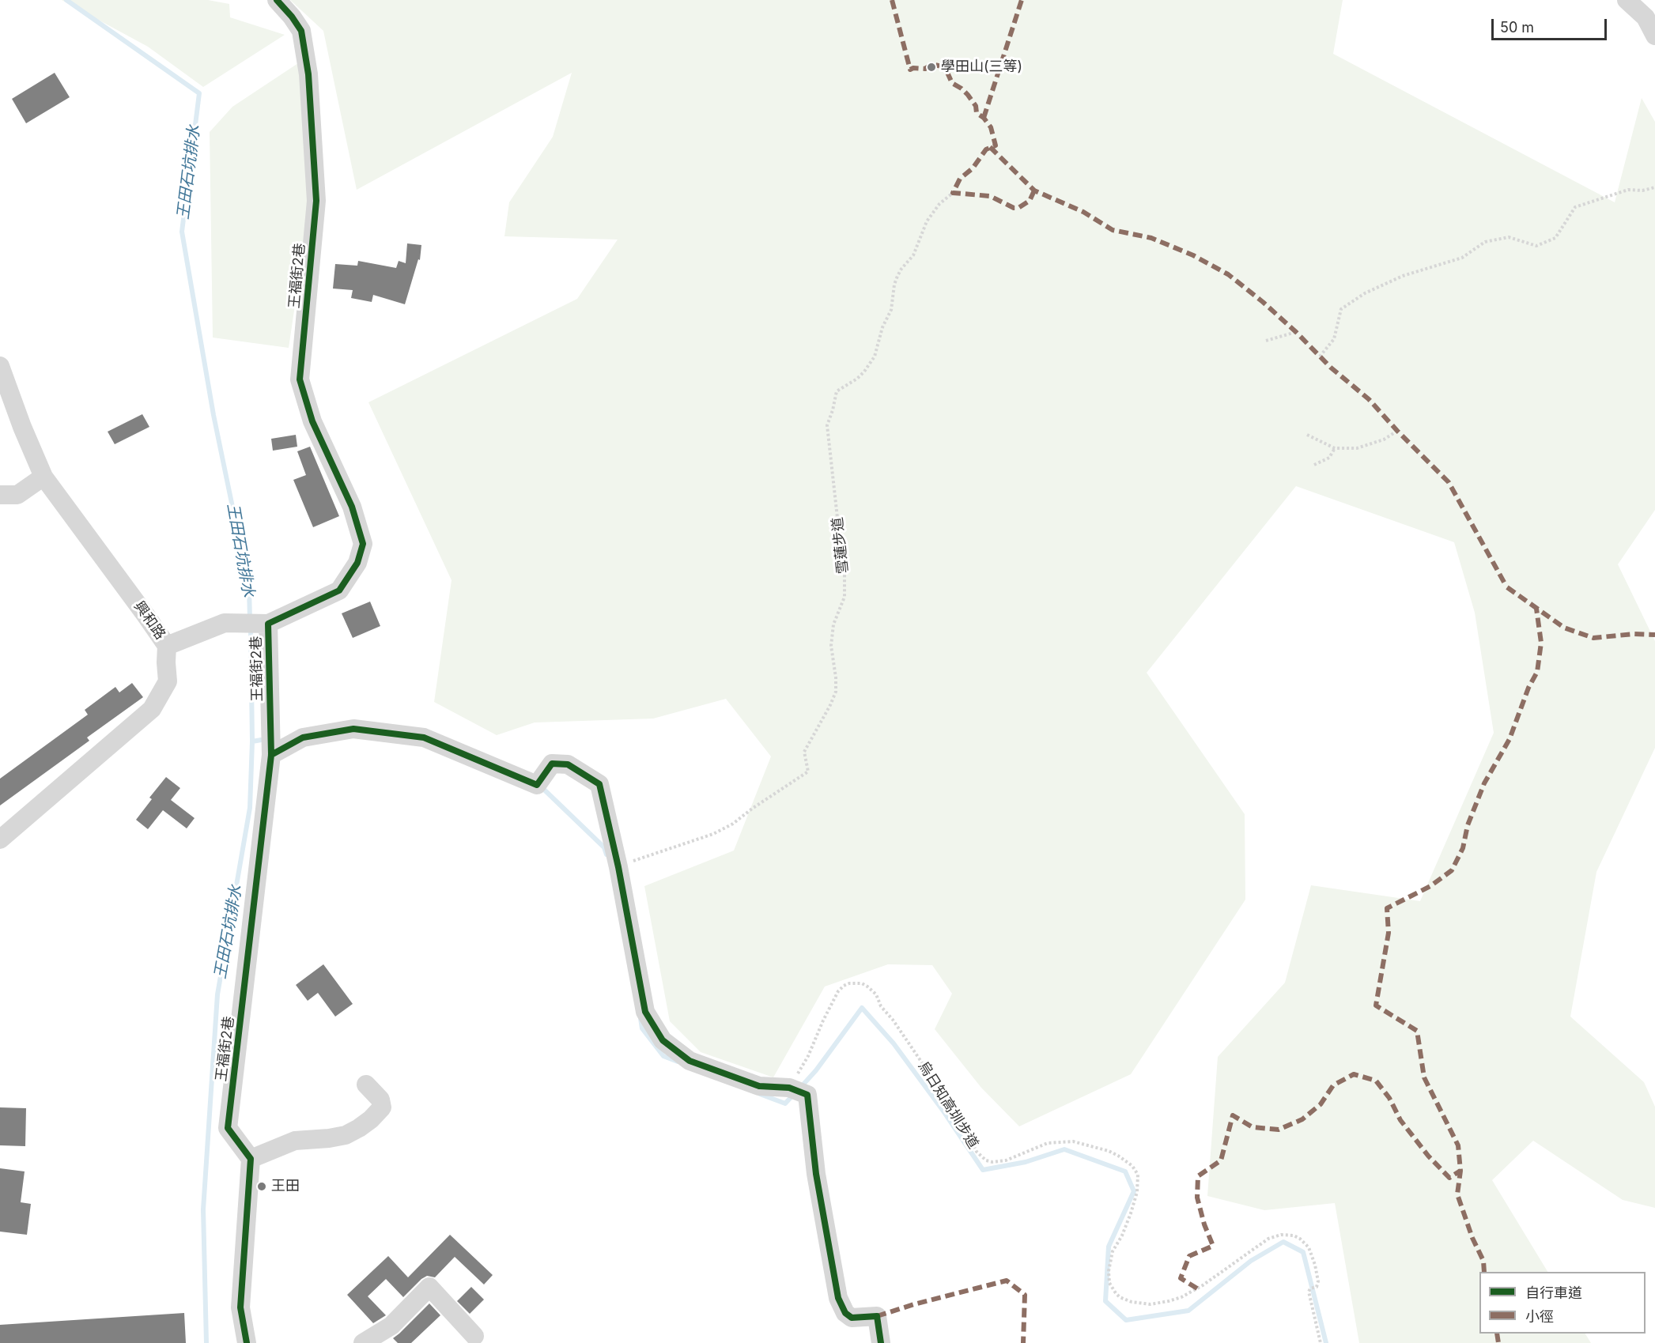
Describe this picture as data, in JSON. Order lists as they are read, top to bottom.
{
  "streets": {
    "street": ["王福街2巷", "興和路"],
    "path": ["雪蓮步道", "烏日知高圳步道"]
  },
  "water": ["王田石坑排水"],
  "places": ["學田山(三等)", "王田"],
  "legend": ["自行車道", "小徑"],
  "scale_bar": "50 m"
}
